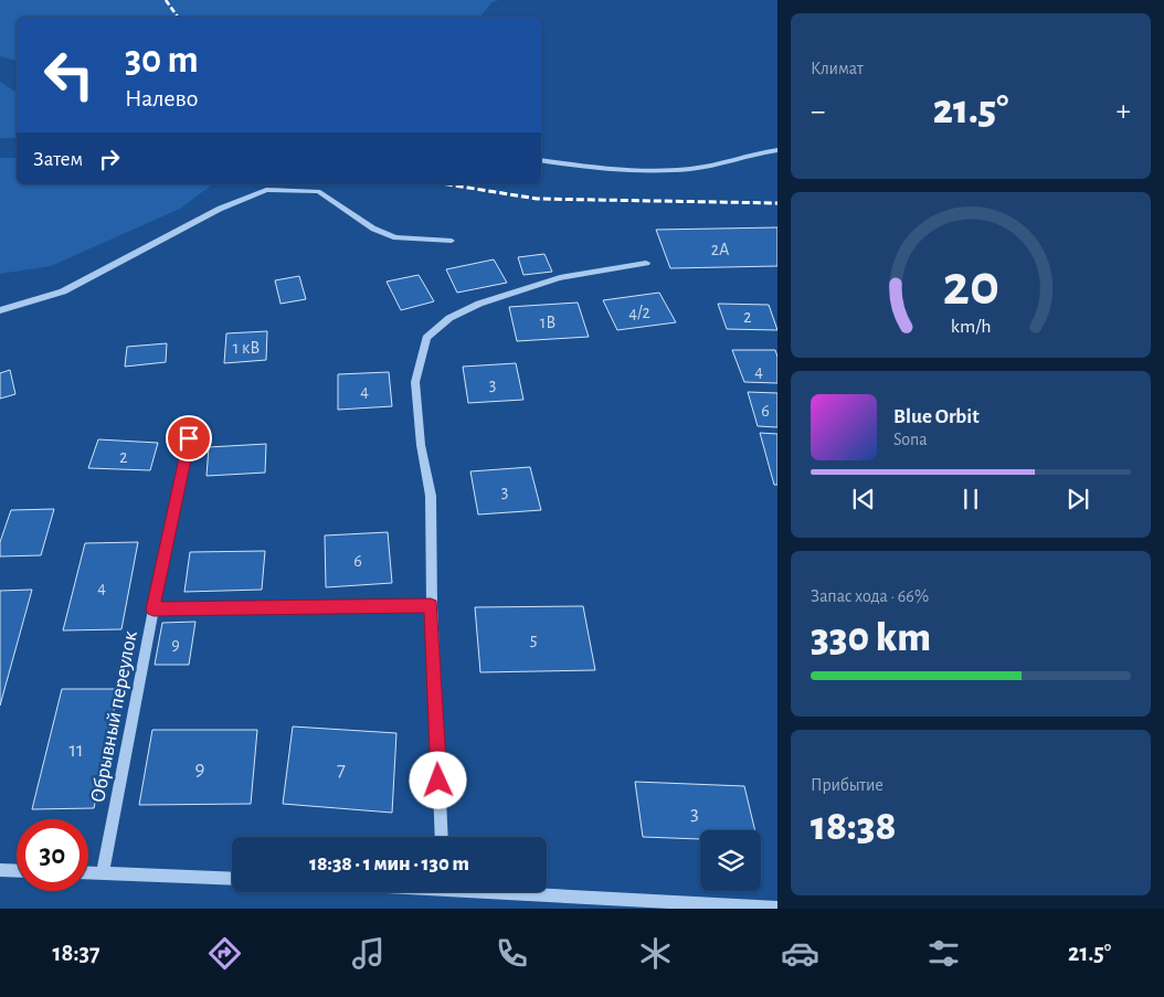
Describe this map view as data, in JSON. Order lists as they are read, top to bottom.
{
  "streets": {
    "street": ["Обрывный переулок"]
  },
  "house_numbers": [
    "2А",
    "4/2",
    "2",
    "1В",
    "1 кВ",
    "4",
    "3",
    "4",
    "6",
    "2",
    "3",
    "6",
    "4",
    "5",
    "9",
    "11",
    "9",
    "7",
    "3"
  ],
  "page": {
    "tile": [
      "Климат",
      ["Запас хода · 66%", "330 km"],
      ["Прибытие", "18:38"]
    ],
    "turn": ["30 m", "Налево"],
    "heat": ["−", "21.5°", "+"],
    "then": "Затем",
    "song": ["Blue Orbit", "Sona"],
    "limit": "30",
    "trip": "18:38 · 1 мин · 130 m",
    "tabs": ["18:37", "21.5°"],
    "gauge": ["20", "km/h"]
  }
}
